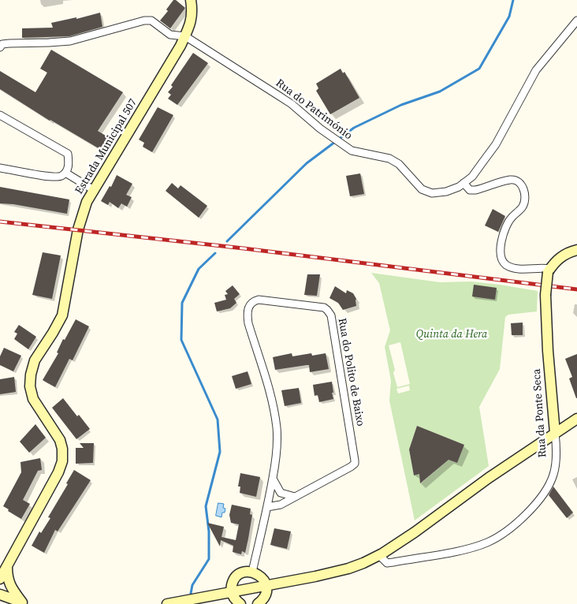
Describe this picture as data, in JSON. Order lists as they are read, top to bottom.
{
  "streets": {
    "street": [
      "Rua do Património",
      "Estrada Municipal 507",
      "Rua do Polito de Baixo",
      "Rua da Ponte Seca"
    ]
  },
  "crossings": [
    ["Rua do Património", "Estrada Municipal 507"]
  ],
  "parks": ["Quinta da Hera"]
}
